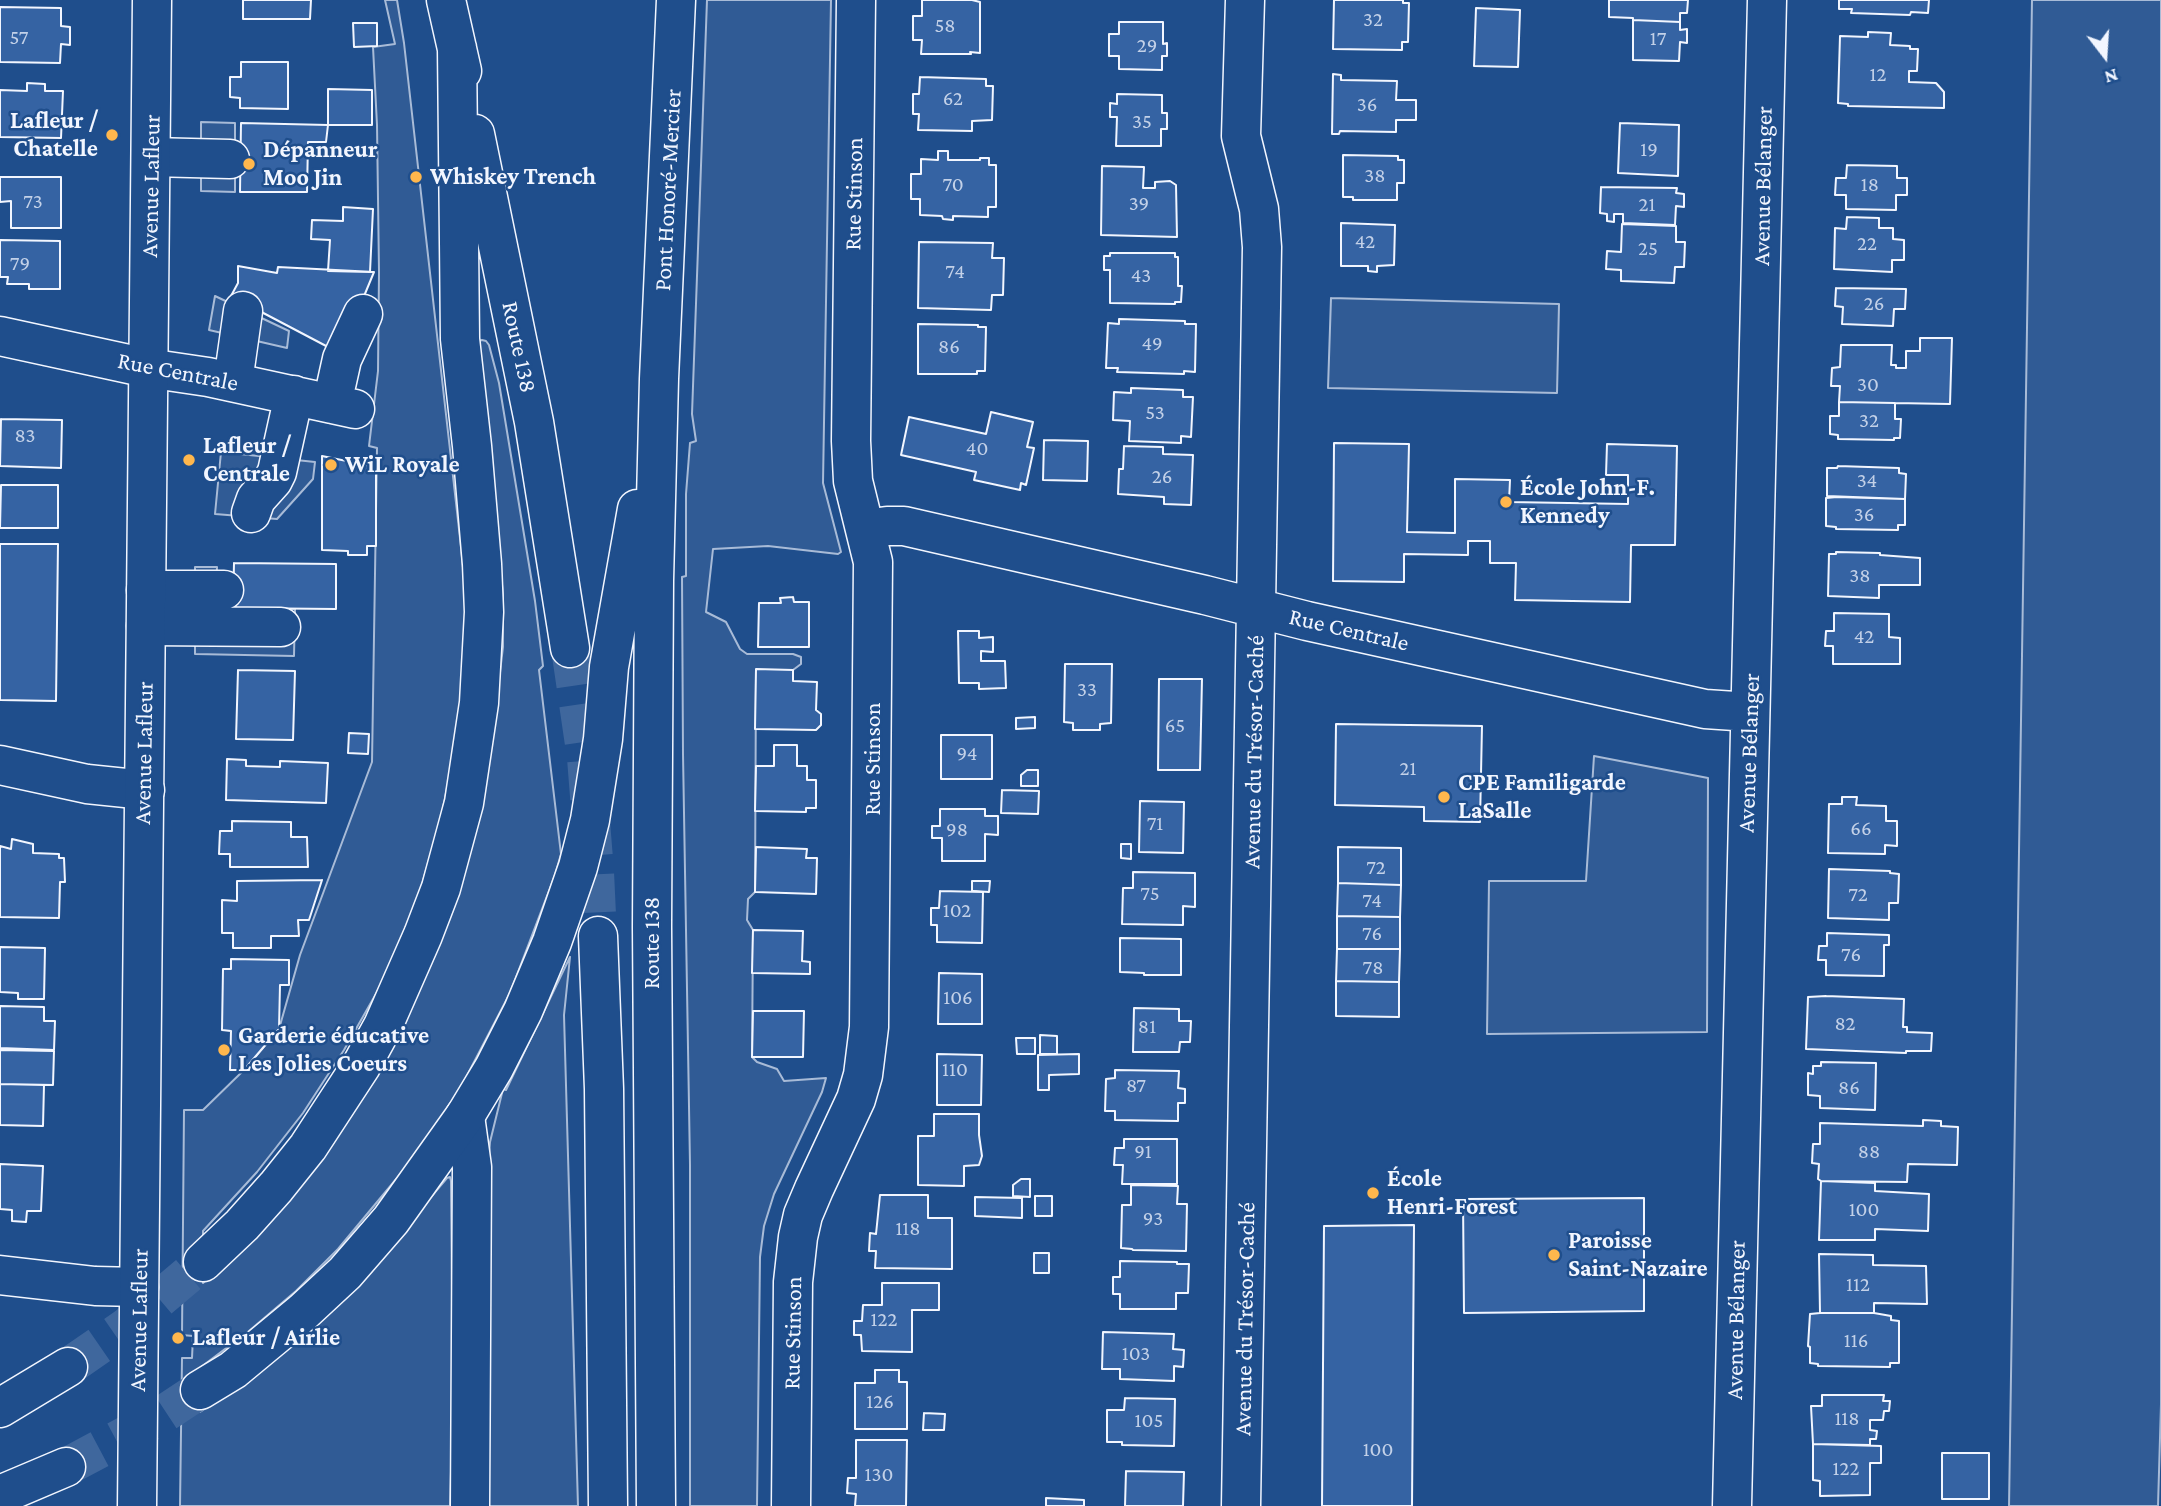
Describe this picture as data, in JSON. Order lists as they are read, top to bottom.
{
  "streets": {
    "main road": [
      "Avenue Lafleur",
      "Avenue Bélanger",
      "Pont Honoré-Mercier",
      "Rue Stinson",
      "Route 138",
      "Rue Centrale",
      "Avenue du Trésor-Caché"
    ]
  },
  "crossings": [
    ["Avenue Lafleur", "Rue Centrale"],
    ["Avenue Bélanger", "Rue Centrale"],
    ["Pont Honoré-Mercier", "Route 138"],
    ["Rue Stinson", "Rue Centrale"],
    ["Rue Centrale", "Avenue du Trésor-Caché"]
  ],
  "places": [
    "Lafleur / Chatelle",
    "Dépanneur Moo Jin",
    "Whiskey Trench",
    "Lafleur / Centrale",
    "WiL Royale",
    "École John-F. Kennedy",
    "CPE Familigarde LaSalle",
    "Garderie éducative Les Jolies Coeurs",
    "École Henri-Forest",
    "Paroisse Saint-Nazaire",
    "Lafleur / Airlie"
  ],
  "house_numbers": [
    "32",
    "58",
    "57",
    "17",
    "29",
    "12",
    "62",
    "36",
    "35",
    "19",
    "38",
    "70",
    "18",
    "73",
    "39",
    "21",
    "42",
    "22",
    "25",
    "79",
    "74",
    "43",
    "26",
    "49",
    "86",
    "30",
    "53",
    "32",
    "83",
    "40",
    "26",
    "34",
    "36",
    "38",
    "42",
    "33",
    "65",
    "94",
    "21",
    "71",
    "66",
    "98",
    "72",
    "75",
    "72",
    "74",
    "102",
    "76",
    "76",
    "78",
    "106",
    "82",
    "81",
    "110",
    "87",
    "86",
    "91",
    "88",
    "100",
    "93",
    "118",
    "112",
    "122",
    "116",
    "103",
    "126",
    "118",
    "105",
    "100",
    "122",
    "130"
  ],
  "north": "bottom"
}
